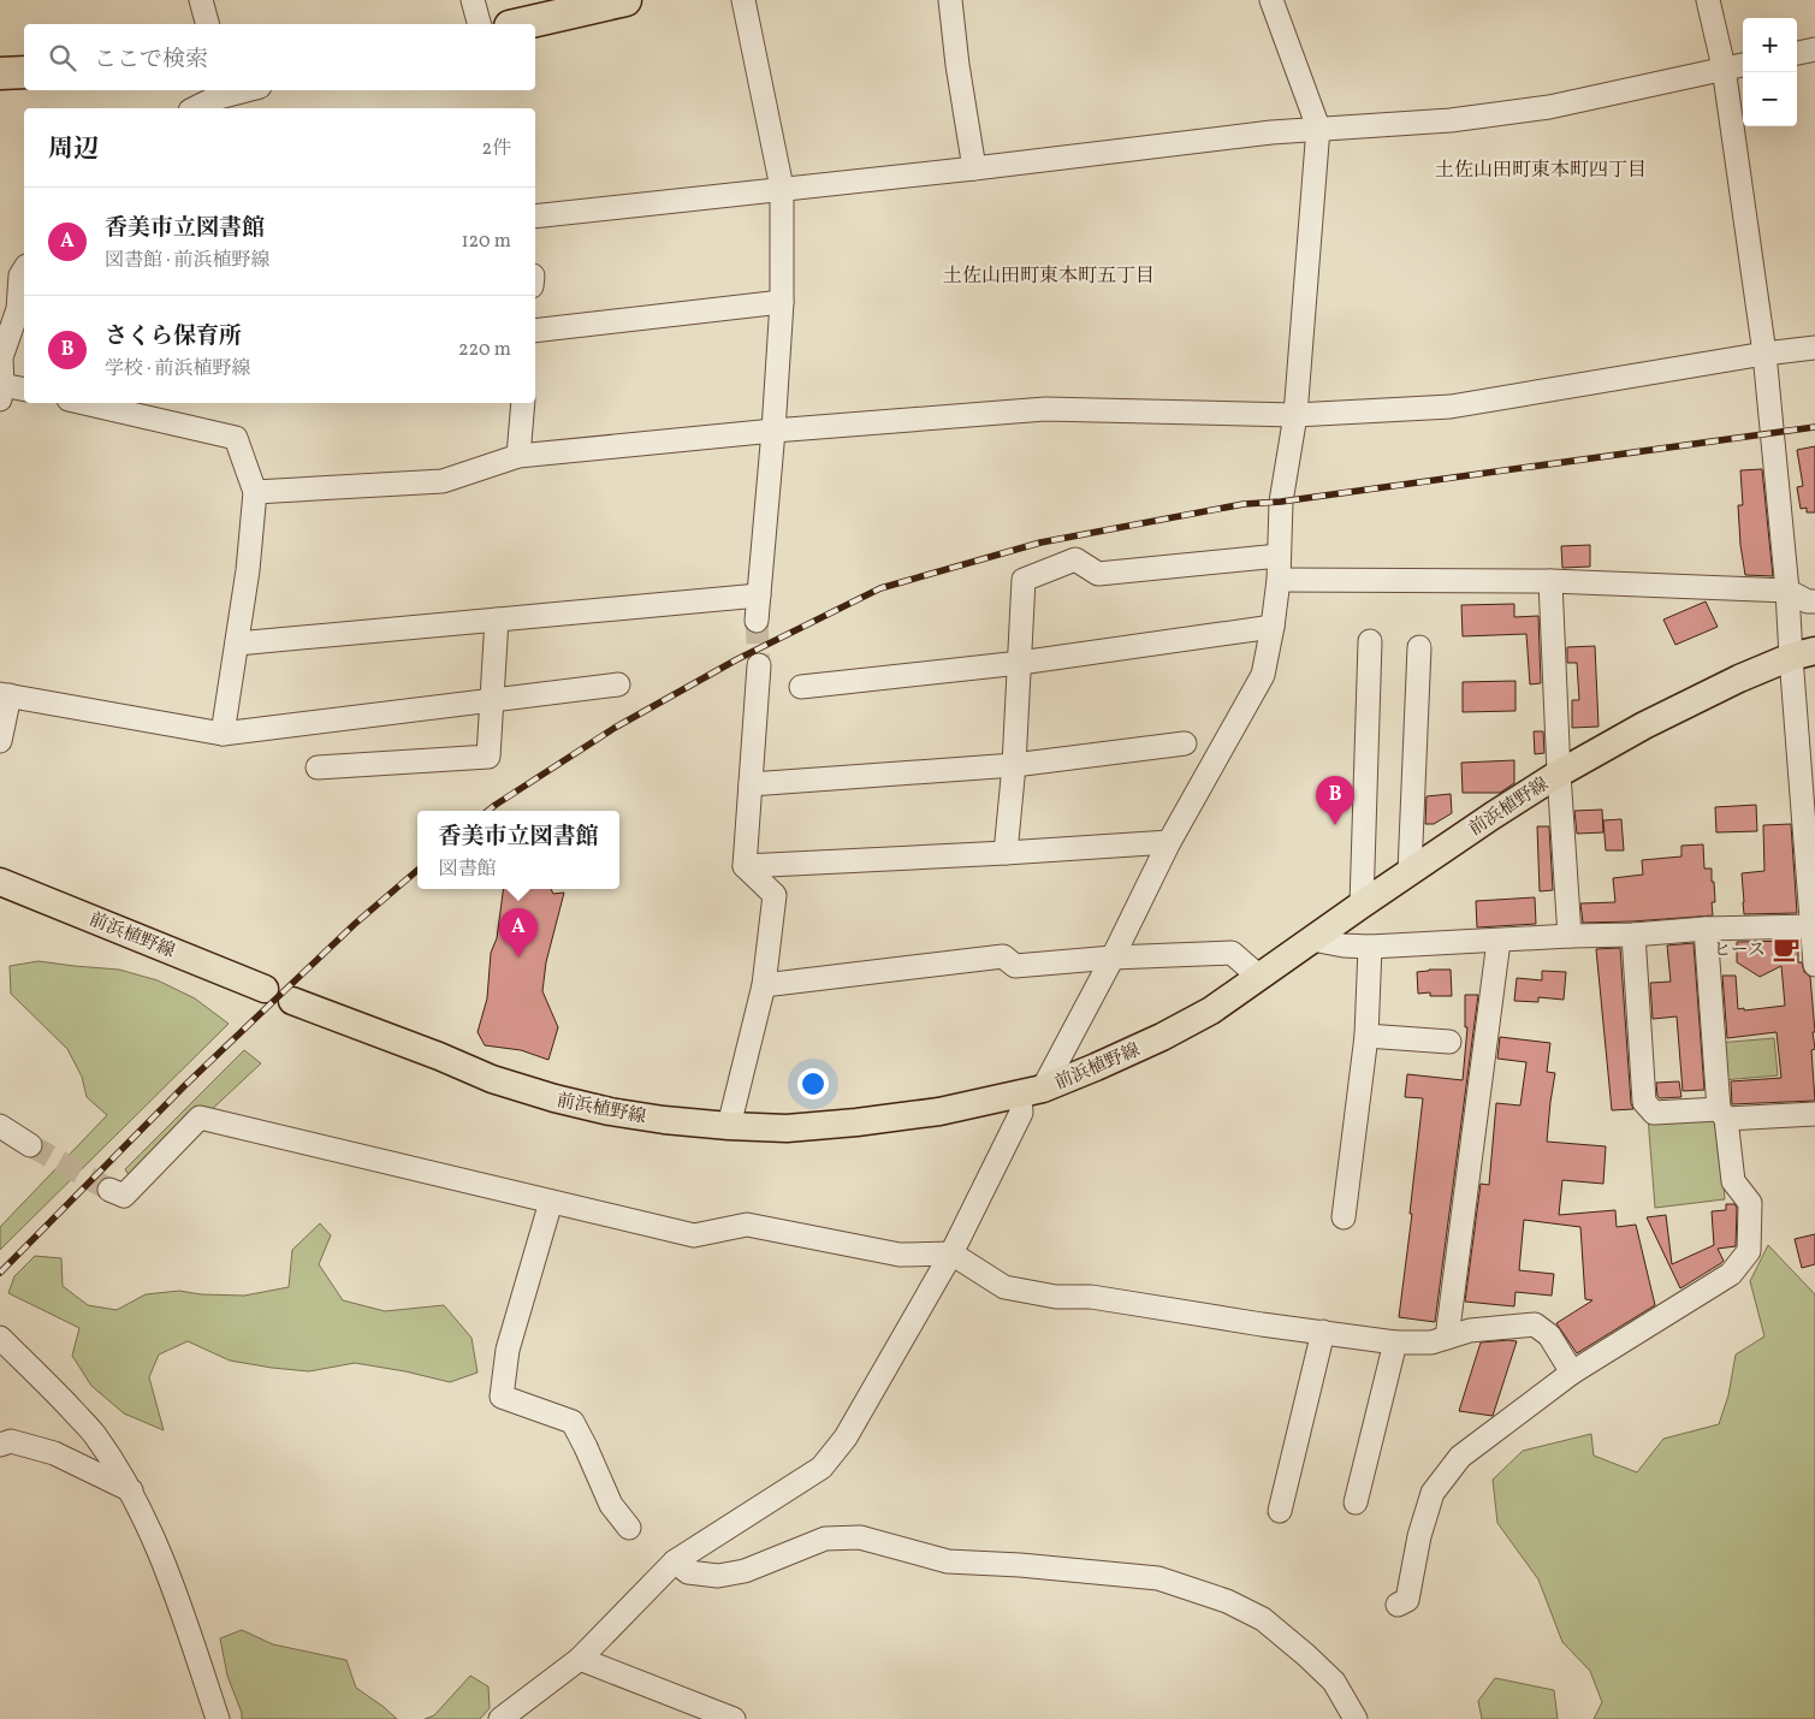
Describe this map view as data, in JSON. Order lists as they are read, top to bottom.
{
  "streets": {
    "main road": ["前浜植野線"]
  },
  "districts": ["土佐山田町東本町四丁目", "土佐山田町東本町五丁目"],
  "places": {
    "cafe": ["ヒース"]
  },
  "page": {
    "map_buttons": ["+", "−"],
    "search": "ここで検索",
    "heading": ["周辺", "2件"],
    "list": [
      {
        "mark": "A",
        "name": "香美市立図書館",
        "note": "図書館 · 前浜植野線",
        "value": "120 m"
      },
      {
        "mark": "B",
        "name": "さくら保育所",
        "note": "学校 · 前浜植野線",
        "value": "220 m"
      }
    ],
    "pins": ["B", "A"],
    "popup": ["香美市立図書館", "図書館"]
  }
}
